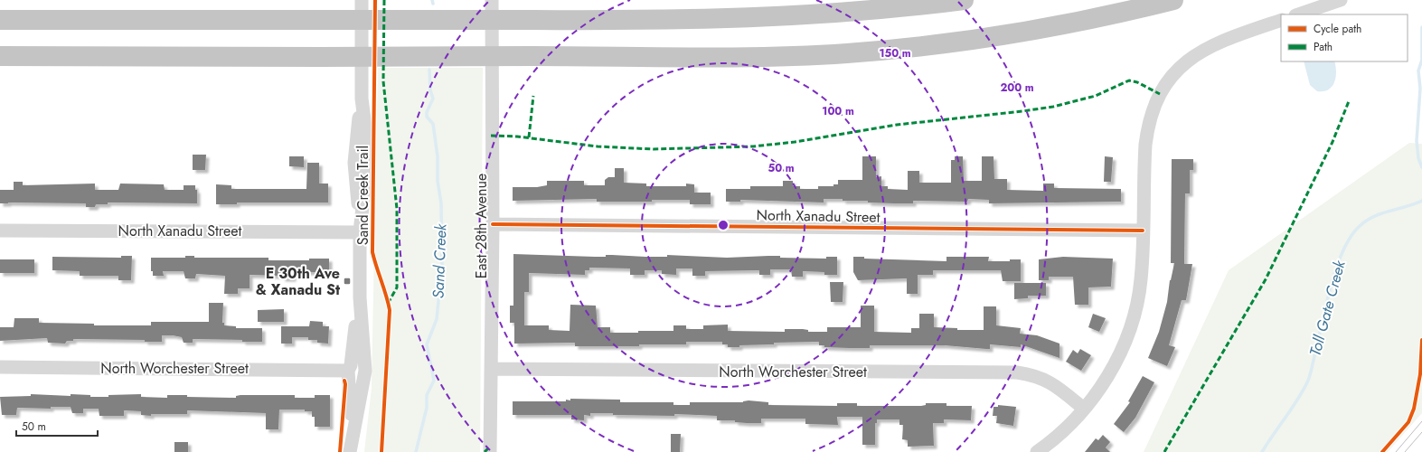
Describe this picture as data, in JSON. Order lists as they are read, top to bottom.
{
  "streets": {
    "street": ["North Xanadu Street", "East 28th Avenue", "North Worchester Street"],
    "cycle path": ["Sand Creek Trail"]
  },
  "crossings": [
    ["North Xanadu Street", "East 28th Avenue"],
    ["East 28th Avenue", "North Worchester Street"]
  ],
  "water": ["Sand Creek", "Toll Gate Creek"],
  "places": {
    "transit": ["E 30th Ave & Xanadu St"]
  },
  "legend": ["Cycle path", "Path"],
  "scale_bar": "50 m",
  "rings": [
    "150 m",
    "200 m",
    "100 m",
    "50 m"
  ]
}
